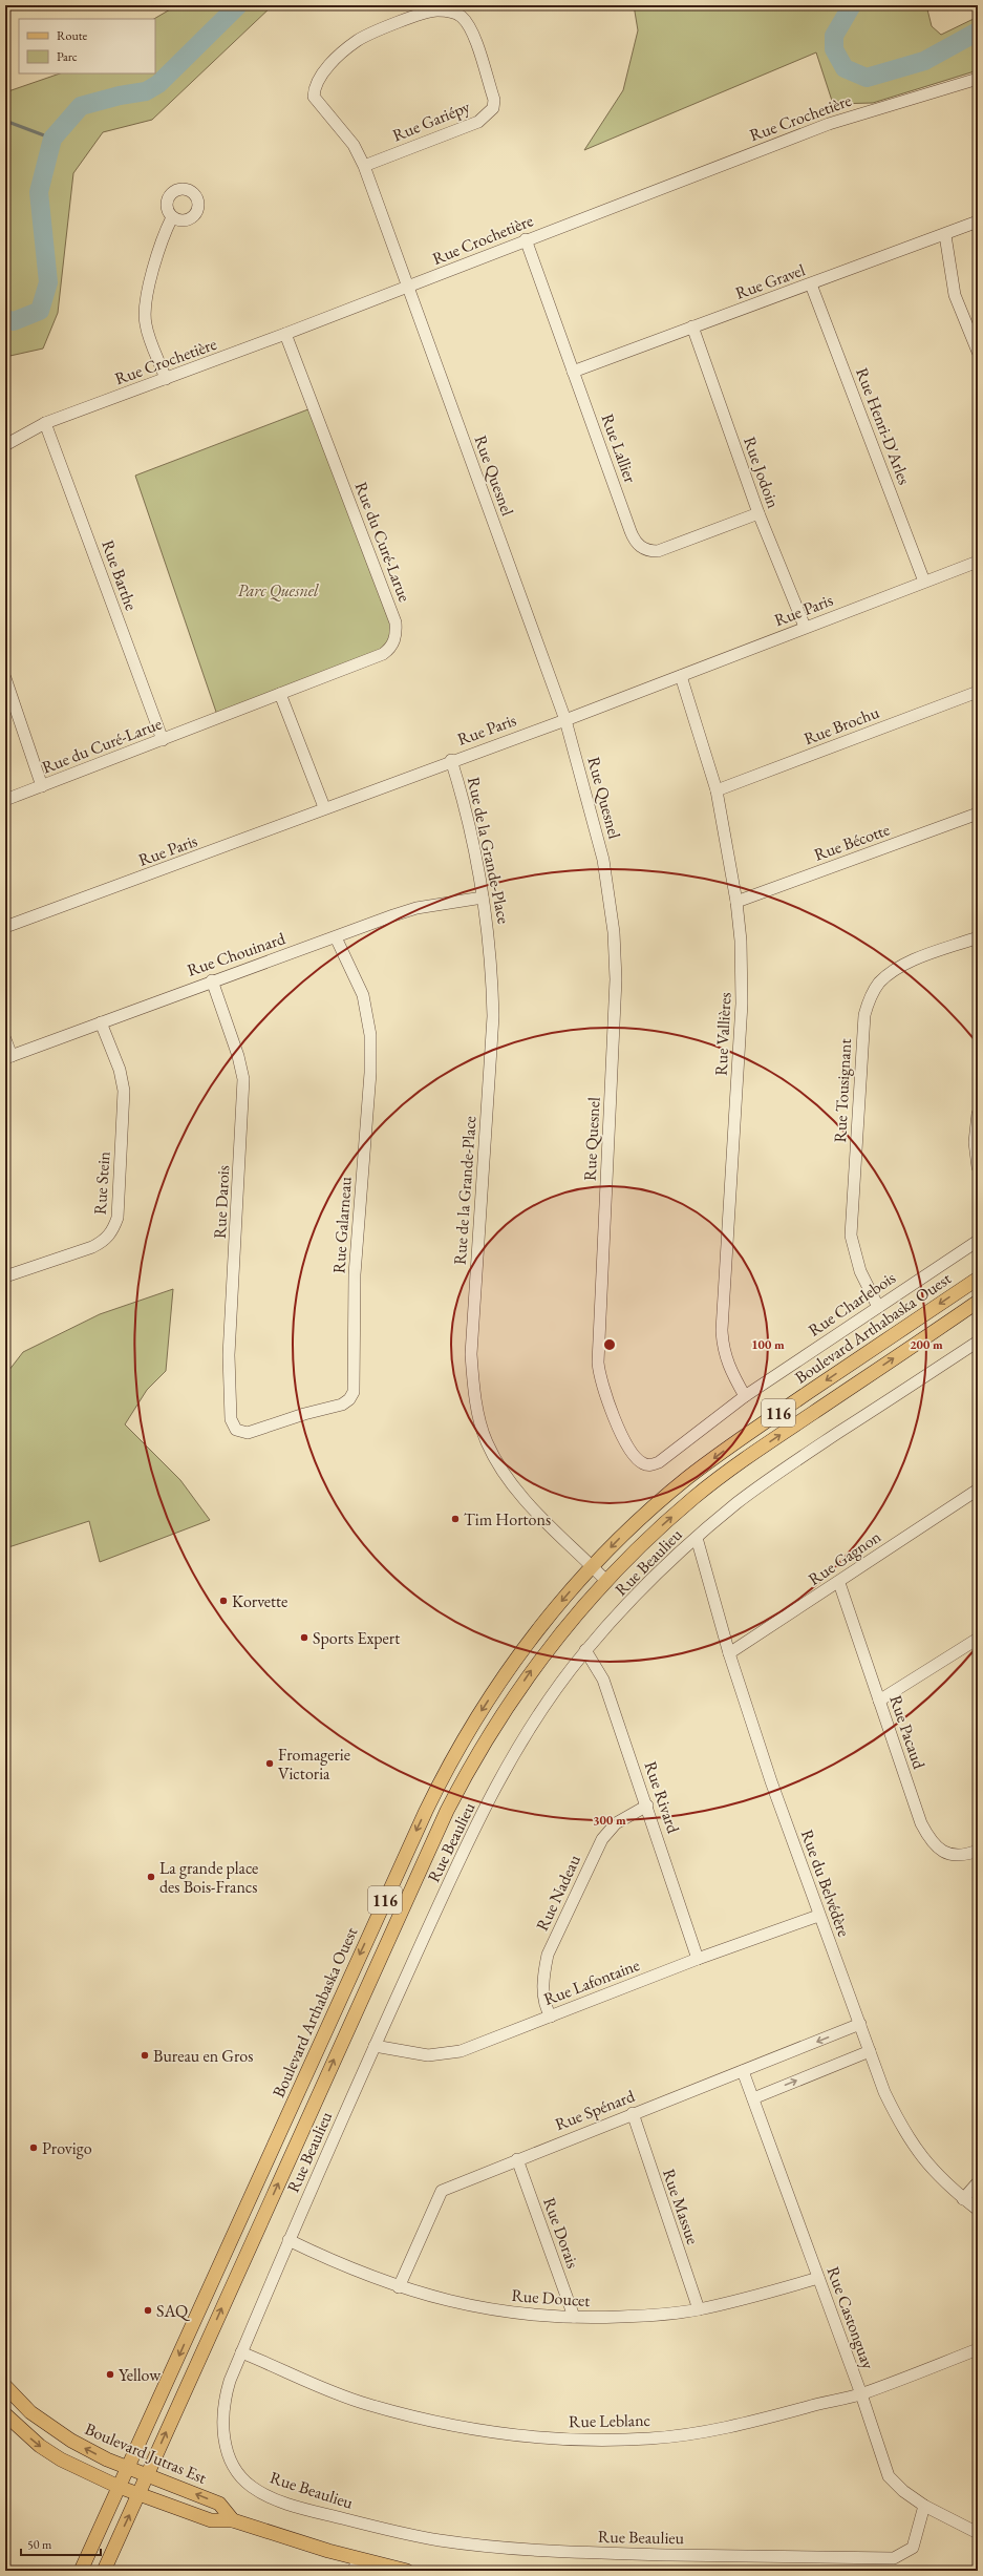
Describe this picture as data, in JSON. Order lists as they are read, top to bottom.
{
  "streets": {
    "main road": ["Boulevard Arthabaska Ouest", "116", "Boulevard Jutras Est"],
    "street": [
      "Rue Crochetière",
      "Rue Gariépy",
      "Rue Gravel",
      "Rue Henri-D'Arles",
      "Rue Lallier",
      "Rue Jodoin",
      "Rue Quesnel",
      "Rue du Curé-Larue",
      "Rue Barthe",
      "Rue Paris",
      "Rue Brochu",
      "Rue Bécotte",
      "Rue de la Grande-Place",
      "Rue Chouinard",
      "Rue Vallières",
      "Rue Tousignant",
      "Rue Stein",
      "Rue Darois",
      "Rue Galarneau",
      "Rue Charlebois",
      "Rue Gagnon",
      "Rue Beaulieu",
      "Rue Pacaud",
      "Rue Rivard",
      "Rue du Belvédère",
      "Rue Nadeau",
      "Rue Lafontaine",
      "Rue Spénard",
      "Rue Massue",
      "Rue Dorais",
      "Rue Doucet",
      "Rue Castonguay",
      "Rue Leblanc"
    ]
  },
  "crossings": [
    ["Rue Crochetière", "Rue Lallier"],
    ["Rue Crochetière", "Rue Quesnel"],
    ["Rue Crochetière", "Rue du Curé-Larue"],
    ["Rue Crochetière", "Rue Barthe"],
    ["Rue Gariépy", "Rue Quesnel"],
    ["Rue Gravel", "Rue Henri-D'Arles"],
    ["Rue Gravel", "Rue Lallier"],
    ["Rue Gravel", "Rue Jodoin"],
    ["Rue Henri-D'Arles", "Rue Paris"],
    ["Rue Lallier", "Rue Jodoin"],
    ["Rue Jodoin", "Rue Paris"],
    ["Rue Quesnel", "Rue Paris"],
    ["Rue Quesnel", "Rue Charlebois"],
    ["Rue du Curé-Larue", "Rue Barthe"],
    ["Rue Paris", "Rue de la Grande-Place"],
    ["Rue Paris", "Rue Vallières"],
    ["Rue Brochu", "Rue Vallières"],
    ["Rue Bécotte", "Rue Vallières"],
    ["Rue de la Grande-Place", "Rue Chouinard"],
    ["Rue de la Grande-Place", "Boulevard Arthabaska Ouest"],
    ["Rue de la Grande-Place", "116"],
    ["Rue Chouinard", "Rue Stein"],
    ["Rue Chouinard", "Rue Darois"],
    ["Rue Chouinard", "Rue Galarneau"],
    ["Rue Vallières", "Rue Charlebois"],
    ["Rue Tousignant", "Rue Charlebois"],
    ["Rue Darois", "Rue Galarneau"],
    ["Boulevard Arthabaska Ouest", "Boulevard Jutras Est"],
    ["116", "Boulevard Jutras Est"],
    ["Rue Gagnon", "Rue Pacaud"],
    ["Rue Gagnon", "Rue du Belvédère"],
    ["Rue Beaulieu", "Rue Rivard"],
    ["Rue Beaulieu", "Rue du Belvédère"],
    ["Rue Beaulieu", "Rue Lafontaine"],
    ["Rue Beaulieu", "Rue Doucet"],
    ["Rue Beaulieu", "Rue Castonguay"],
    ["Rue Beaulieu", "Rue Leblanc"],
    ["Rue Rivard", "Rue Nadeau"],
    ["Rue Rivard", "Rue Lafontaine"],
    ["Rue du Belvédère", "Rue Lafontaine"],
    ["Rue du Belvédère", "Rue Spénard"],
    ["Rue Nadeau", "Rue Lafontaine"],
    ["Rue Spénard", "Rue Massue"],
    ["Rue Spénard", "Rue Dorais"],
    ["Rue Spénard", "Rue Doucet"],
    ["Rue Spénard", "Rue Castonguay"],
    ["Rue Massue", "Rue Doucet"],
    ["Rue Dorais", "Rue Doucet"],
    ["Rue Doucet", "Rue Castonguay"],
    ["Rue Castonguay", "Rue Leblanc"]
  ],
  "parks": ["Parc Quesnel"],
  "places": [
    "Tim Hortons",
    "Korvette",
    "Sports Expert",
    "Fromagerie Victoria",
    "La grande place des Bois-Francs",
    "Bureau en Gros",
    "Provigo",
    "SAQ",
    "Yellow"
  ],
  "legend": ["Route", "Parc"],
  "scale_bar": "50 m",
  "rings": ["100 m", "200 m", "300 m"]
}
